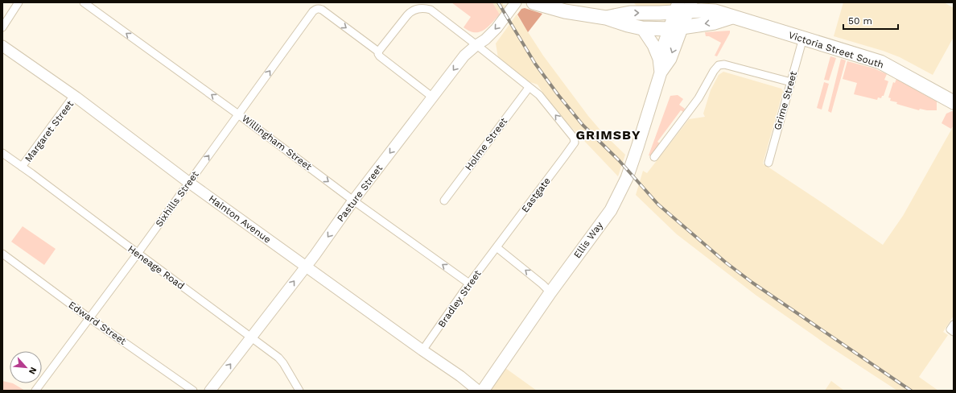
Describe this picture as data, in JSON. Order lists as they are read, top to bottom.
{
  "streets": {
    "highway": ["Victoria Street South"],
    "main road": ["Pasture Street", "Hainton Avenue", "Ellis Way"],
    "street": [
      "Grime Street",
      "Margaret Street",
      "Willingham Street",
      "Holme Street",
      "Eastgate",
      "Sixhills Street",
      "Heneage Road",
      "Bradley Street",
      "Edward Street"
    ]
  },
  "crossings": [
    ["Victoria Street South", "Grime Street"],
    ["Victoria Street South", "Ellis Way"],
    ["Margaret Street", "Hainton Avenue"],
    ["Margaret Street", "Heneage Road"],
    ["Willingham Street", "Pasture Street"],
    ["Willingham Street", "Sixhills Street"],
    ["Willingham Street", "Bradley Street"],
    ["Holme Street", "Eastgate"],
    ["Pasture Street", "Hainton Avenue"],
    ["Pasture Street", "Heneage Road"],
    ["Eastgate", "Bradley Street"],
    ["Sixhills Street", "Hainton Avenue"],
    ["Sixhills Street", "Heneage Road"],
    ["Sixhills Street", "Edward Street"],
    ["Hainton Avenue", "Bradley Street"]
  ],
  "one_way": ["Eastgate"],
  "districts": ["GRIMSBY"],
  "scale_bar": "50 m",
  "north": "bottom right"
}
